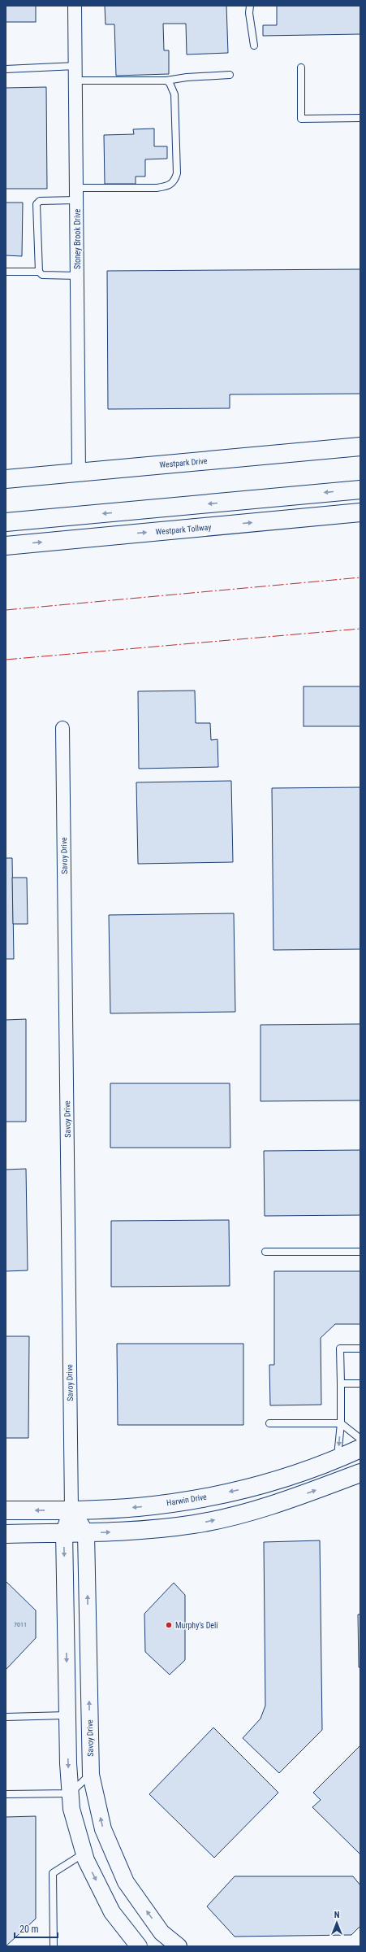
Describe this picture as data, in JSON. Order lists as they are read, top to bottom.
{
  "streets": {
    "main road": ["Westpark Drive", "Westpark Tollway", "Harwin Drive"],
    "street": ["Stoney Brook Drive", "Savoy Drive"]
  },
  "crossings": [
    ["Stoney Brook Drive", "Westpark Drive"],
    ["Savoy Drive", "Harwin Drive"]
  ],
  "places": ["Murphy's Deli"],
  "house_numbers": ["7011"],
  "scale_bar": "20 m",
  "north": "top"
}
